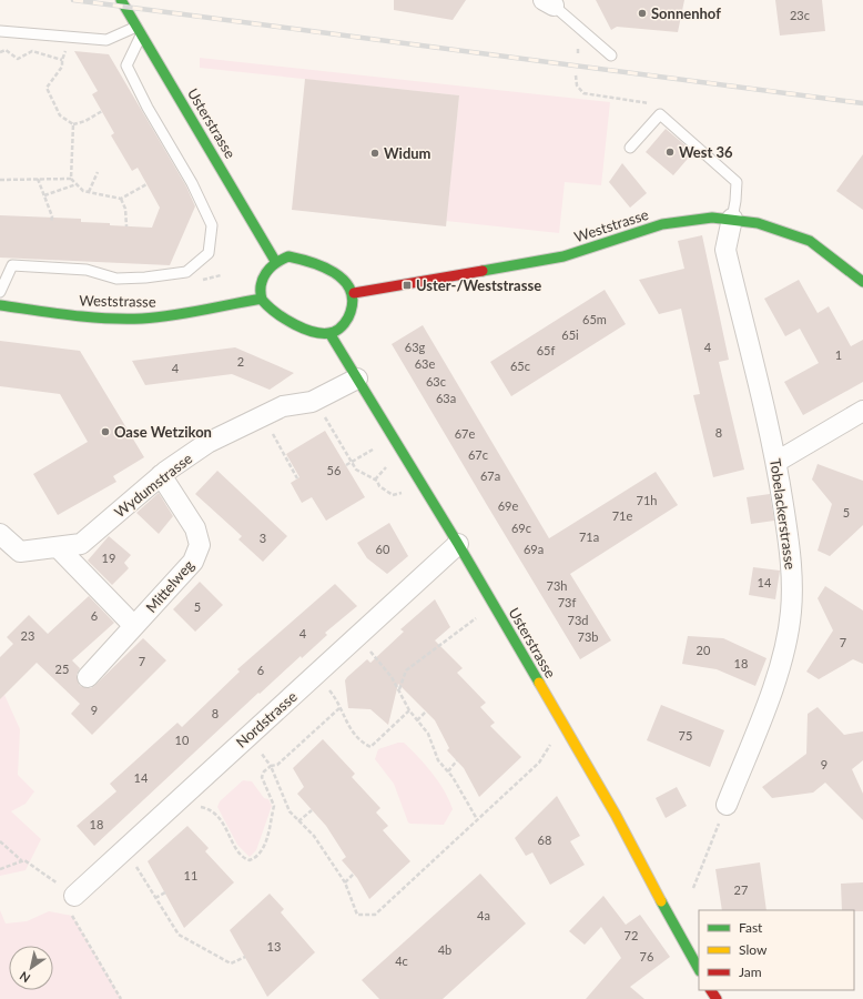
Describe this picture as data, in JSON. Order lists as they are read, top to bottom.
{
  "streets": {
    "main road": ["Usterstrasse", "Weststrasse"],
    "street": [
      "Wydumstrasse",
      "Tobelackerstrasse",
      "Mittelweg",
      "Nordstrasse"
    ]
  },
  "crossings": [
    ["Usterstrasse", "Weststrasse"],
    ["Usterstrasse", "Wydumstrasse"],
    ["Usterstrasse", "Nordstrasse"],
    ["Weststrasse", "Tobelackerstrasse"],
    ["Wydumstrasse", "Mittelweg"]
  ],
  "places": {
    "other": [
      "Sonnenhof",
      "West 36",
      "Widum",
      "Oase Wetzikon"
    ],
    "transit": ["Uster-/Weststrasse"]
  },
  "house_numbers": [
    "23c",
    "65m",
    "65i",
    "63g",
    "4",
    "65f",
    "1",
    "2",
    "63e",
    "65c",
    "4",
    "63c",
    "63a",
    "8",
    "67e",
    "67c",
    "56",
    "67a",
    "71h",
    "69e",
    "5",
    "71e",
    "69c",
    "71a",
    "3",
    "60",
    "69a",
    "19",
    "14",
    "73h",
    "73f",
    "5",
    "6",
    "73d",
    "4",
    "23",
    "73b",
    "7",
    "20",
    "7",
    "18",
    "25",
    "6",
    "9",
    "8",
    "75",
    "10",
    "9",
    "14",
    "18",
    "68",
    "11",
    "27",
    "4a",
    "72",
    "13",
    "4b",
    "76",
    "4c"
  ],
  "legend": ["Fast", "Slow", "Jam"],
  "north": "bottom left"
}
